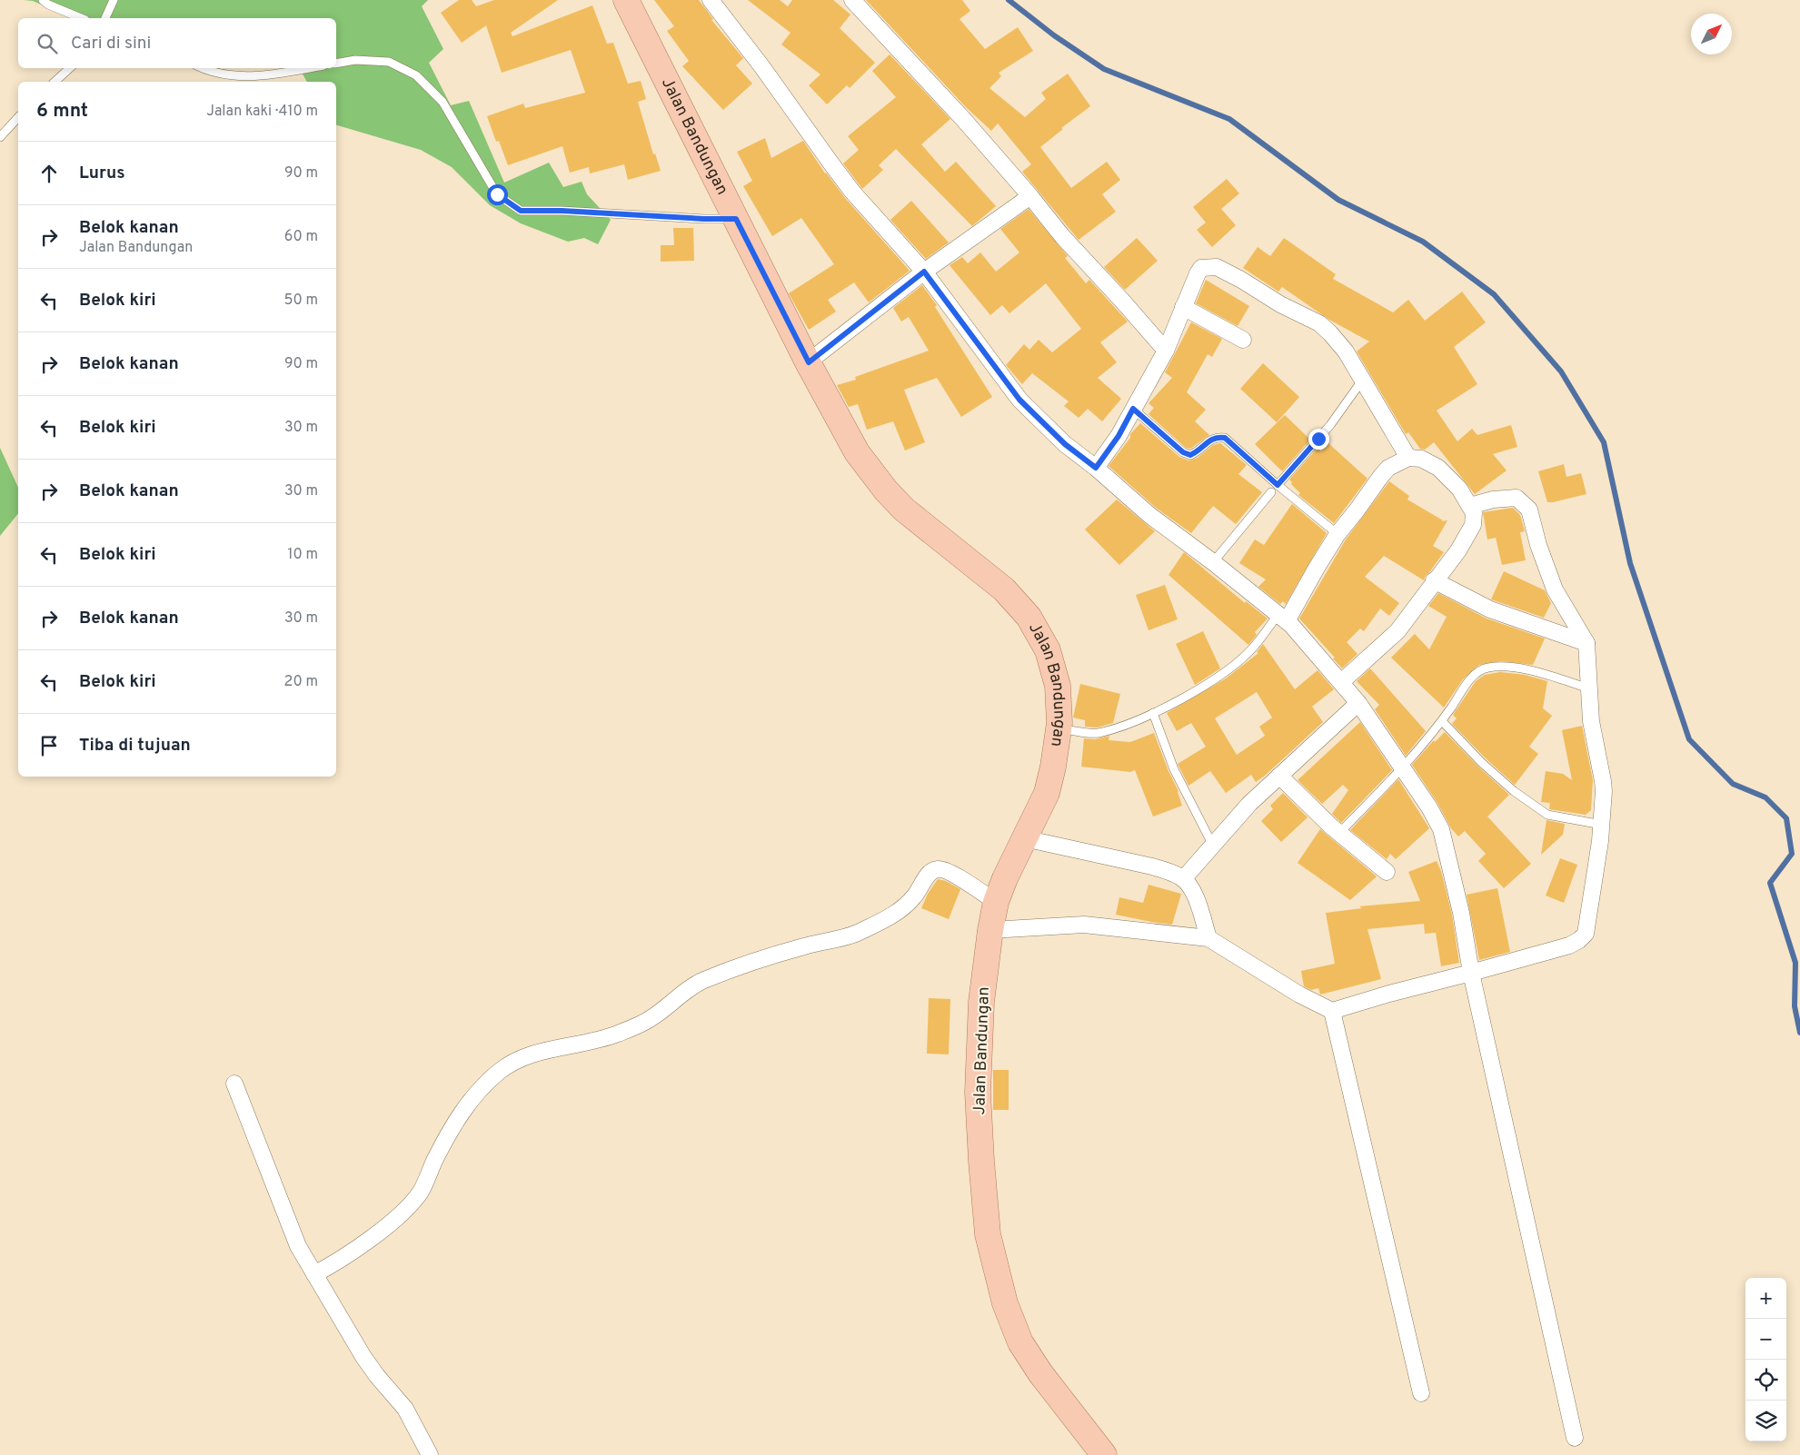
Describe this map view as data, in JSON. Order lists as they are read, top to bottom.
{
  "streets": {
    "main road": ["Jalan Bandungan"]
  },
  "north": "top right",
  "page": {
    "search": "Cari di sini",
    "heading": ["6 mnt", "Jalan kaki · 410 m"],
    "list": [
      ["Lurus", "90 m"],
      ["Belok kanan", "Jalan Bandungan", "60 m"],
      ["Belok kiri", "50 m"],
      ["Belok kanan", "90 m"],
      ["Belok kiri", "30 m"],
      ["Belok kanan", "30 m"],
      ["Belok kiri", "10 m"],
      ["Belok kanan", "30 m"],
      ["Belok kiri", "20 m"],
      "Tiba di tujuan"
    ],
    "map_buttons": ["+", "−"]
  }
}
